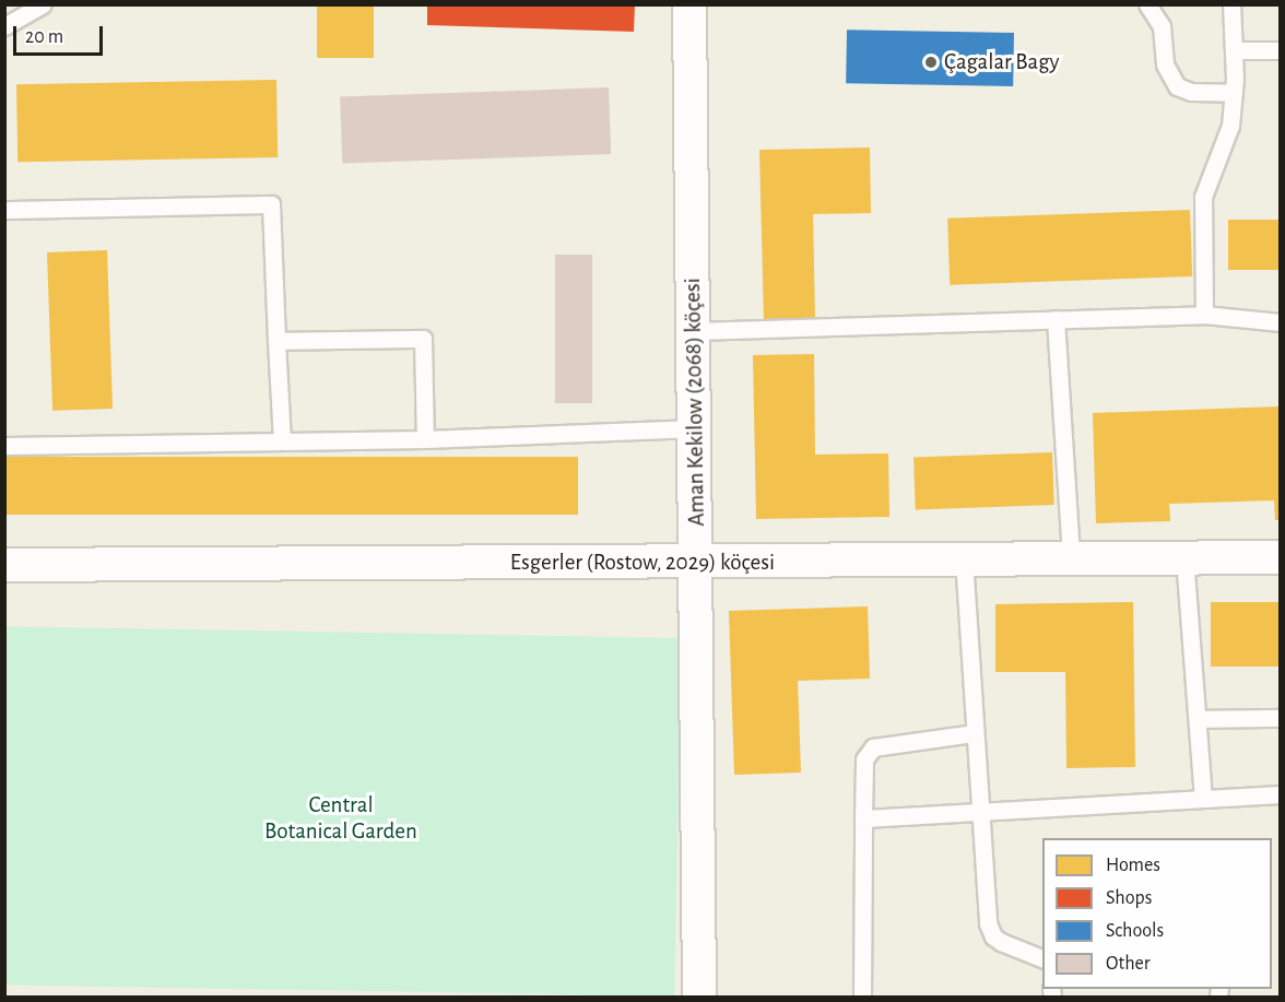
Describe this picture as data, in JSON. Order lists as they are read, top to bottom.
{
  "streets": {
    "street": ["Aman Kekilow (2068) köçesi", "Esgerler (Rostow, 2029) köçesi"]
  },
  "crossings": [
    ["Aman Kekilow (2068) köçesi", "Esgerler (Rostow, 2029) köçesi"]
  ],
  "parks": ["Central Botanical Garden"],
  "places": ["Çagalar Bagy"],
  "legend": [
    "Homes",
    "Shops",
    "Schools",
    "Other"
  ],
  "scale_bar": "20 m"
}
